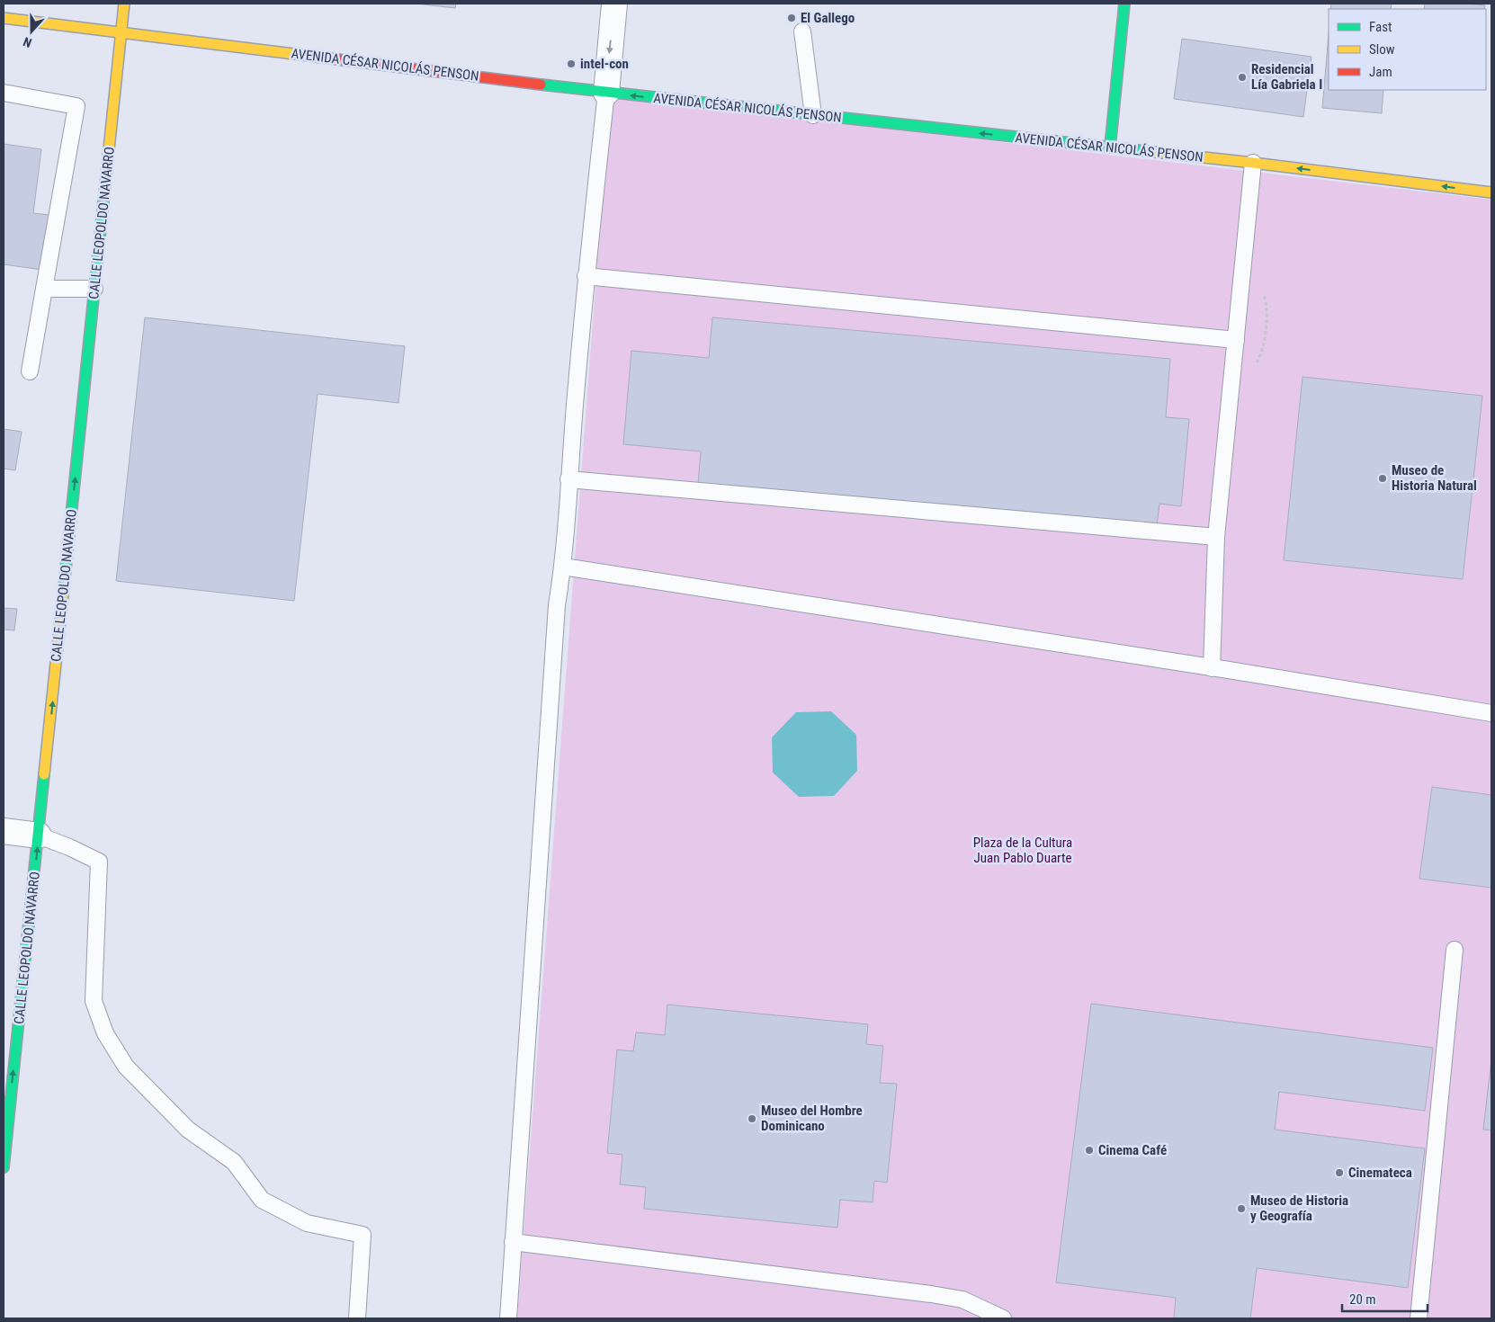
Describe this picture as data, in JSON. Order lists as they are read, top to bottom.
{
  "streets": {
    "main road": ["AVENIDA CÉSAR NICOLÁS PENSON", "CALLE LEOPOLDO NAVARRO"]
  },
  "crossings": [
    ["AVENIDA CÉSAR NICOLÁS PENSON", "CALLE LEOPOLDO NAVARRO"]
  ],
  "one_way": ["AVENIDA CÉSAR NICOLÁS PENSON", "CALLE LEOPOLDO NAVARRO"],
  "parks": ["Plaza de la Cultura Juan Pablo Duarte"],
  "places": [
    "El Gallego",
    "intel-con",
    "Residencial Lía Gabriela I",
    "Museo de Historia Natural",
    "Museo del Hombre Dominicano",
    "Cinema Café",
    "Cinemateca",
    "Museo de Historia y Geografía"
  ],
  "legend": ["Fast", "Slow", "Jam"],
  "scale_bar": "20 m",
  "north": "bottom"
}
